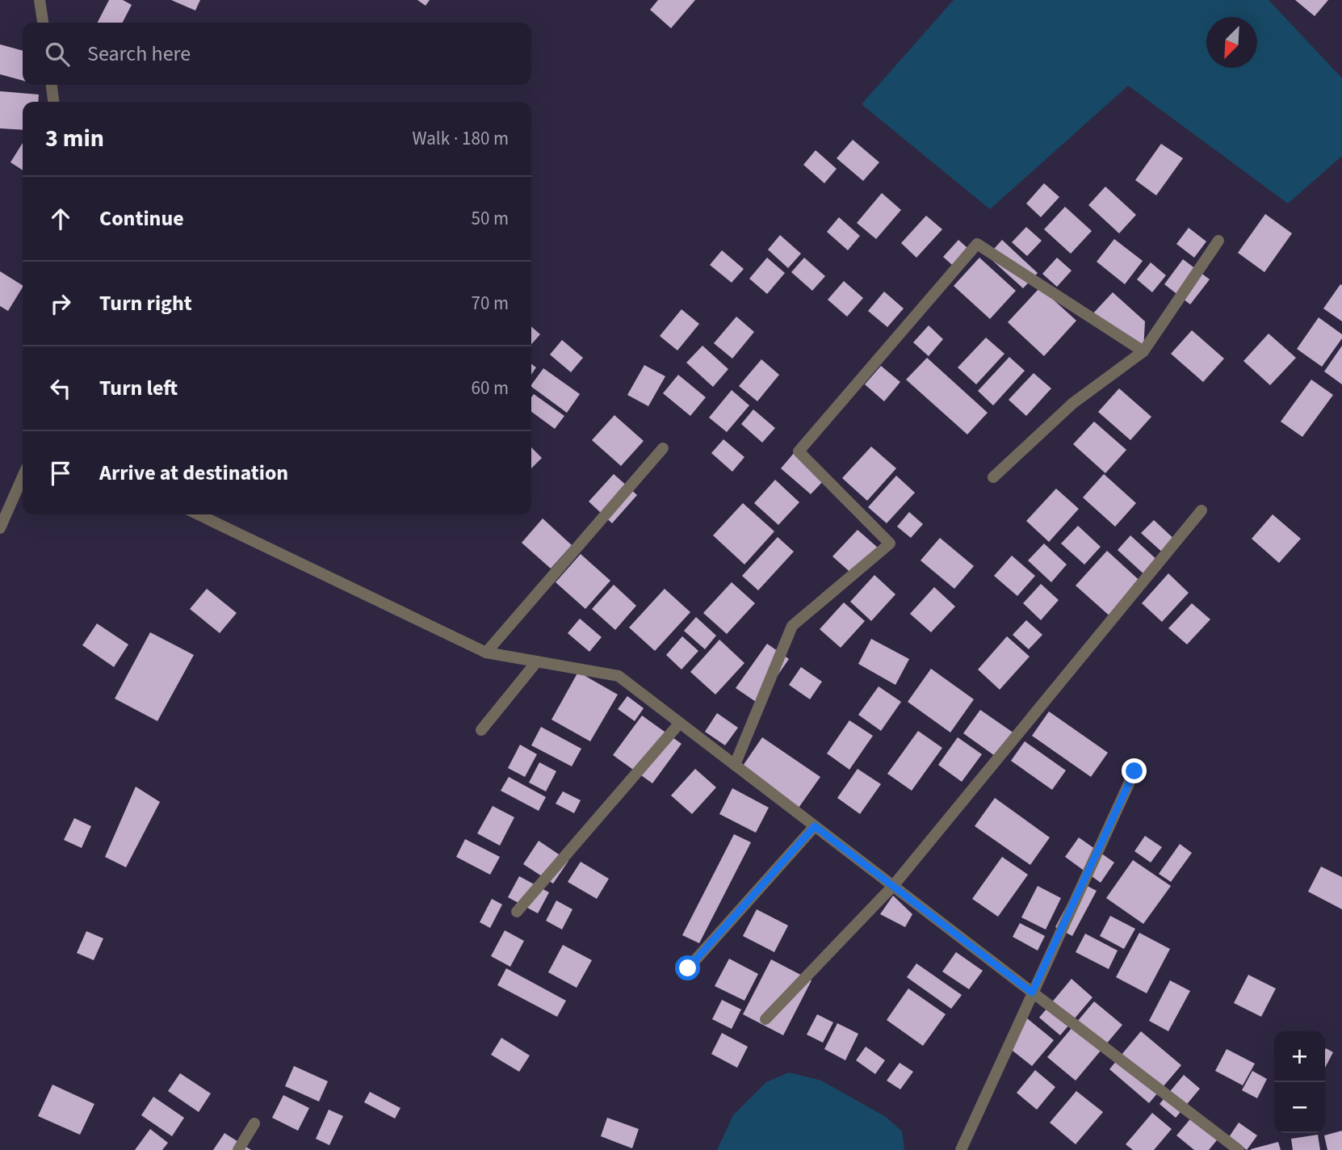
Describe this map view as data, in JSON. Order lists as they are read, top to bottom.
{
  "north": "bottom left",
  "page": {
    "search": "Search here",
    "heading": ["3 min", "Walk · 180 m"],
    "list": [
      ["Continue", "50 m"],
      ["Turn right", "70 m"],
      ["Turn left", "60 m"],
      "Arrive at destination"
    ],
    "map_buttons": ["+", "−"]
  }
}
